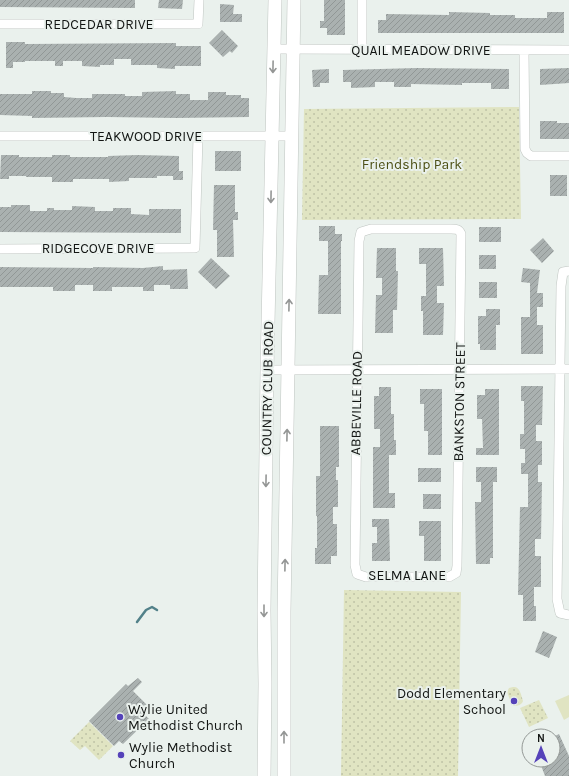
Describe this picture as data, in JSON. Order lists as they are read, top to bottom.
{
  "streets": {
    "main road": ["COUNTRY CLUB ROAD"],
    "street": [
      "REDCEDAR DRIVE",
      "QUAIL MEADOW DRIVE",
      "TEAKWOOD DRIVE",
      "RIDGECOVE DRIVE",
      "BANKSTON STREET",
      "ABBEVILLE ROAD",
      "SELMA LANE"
    ]
  },
  "crossings": [
    ["QUAIL MEADOW DRIVE", "COUNTRY CLUB ROAD"],
    ["TEAKWOOD DRIVE", "RIDGECOVE DRIVE"],
    ["TEAKWOOD DRIVE", "COUNTRY CLUB ROAD"],
    ["BANKSTON STREET", "ABBEVILLE ROAD"],
    ["BANKSTON STREET", "SELMA LANE"],
    ["ABBEVILLE ROAD", "SELMA LANE"]
  ],
  "parks": ["Friendship Park"],
  "places": ["Dodd Elementary School", "Wylie United Methodist Church", "Wylie Methodist Church"],
  "north": "top"
}
